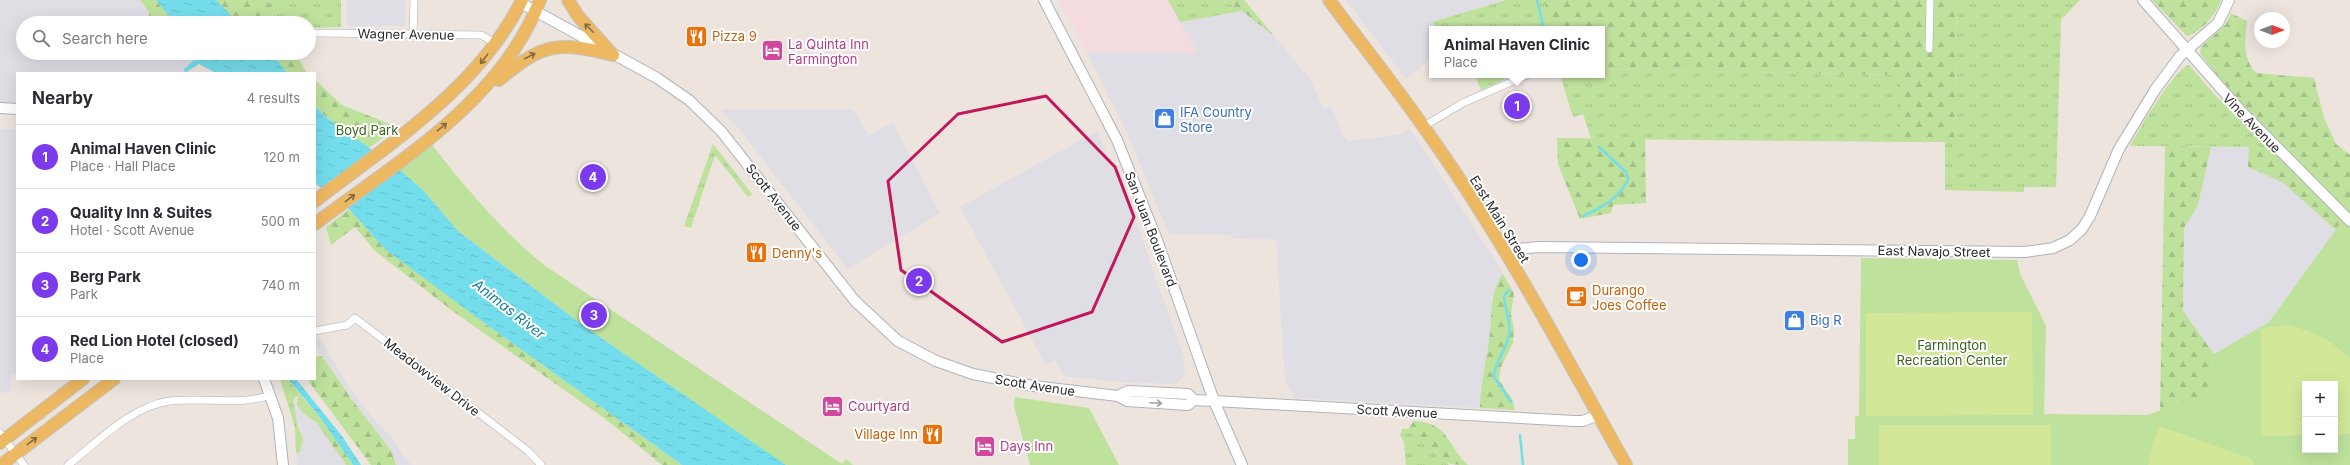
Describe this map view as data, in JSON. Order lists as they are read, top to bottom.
{
  "streets": {
    "main road": [
      "Vine Avenue",
      "Scott Avenue",
      "East Main Street",
      "San Juan Boulevard",
      "East Navajo Street"
    ],
    "street": ["Wagner Avenue", "Meadowview Drive"]
  },
  "crossings": [
    ["Vine Avenue", "East Navajo Street"],
    ["Scott Avenue", "East Main Street"],
    ["Scott Avenue", "San Juan Boulevard"],
    ["East Main Street", "East Navajo Street"]
  ],
  "water": ["Animas River"],
  "parks": ["Boyd Park", "Farmington Recreation Center"],
  "places": {
    "restaurant": ["Pizza 9", "Denny's", "Village Inn"],
    "hotel": ["La Quinta Inn Farmington", "Courtyard", "Days Inn"],
    "shop": ["IFA Country Store", "Big R"],
    "cafe": ["Durango Joes Coffee"]
  },
  "north": "right",
  "page": {
    "search": "Search here",
    "popup": ["Animal Haven Clinic", "Place"],
    "heading": ["Nearby", "4 results"],
    "pins": [
      "1",
      "4",
      "2",
      "3"
    ],
    "list": [
      {
        "mark": "1",
        "name": "Animal Haven Clinic",
        "note": "Place · Hall Place",
        "value": "120 m"
      },
      {
        "mark": "2",
        "name": "Quality Inn & Suites",
        "note": "Hotel · Scott Avenue",
        "value": "500 m"
      },
      {
        "mark": "3",
        "name": "Berg Park",
        "note": "Park",
        "value": "740 m"
      },
      {
        "mark": "4",
        "name": "Red Lion Hotel (closed)",
        "note": "Place",
        "value": "740 m"
      }
    ],
    "map_buttons": ["+", "−"]
  }
}
